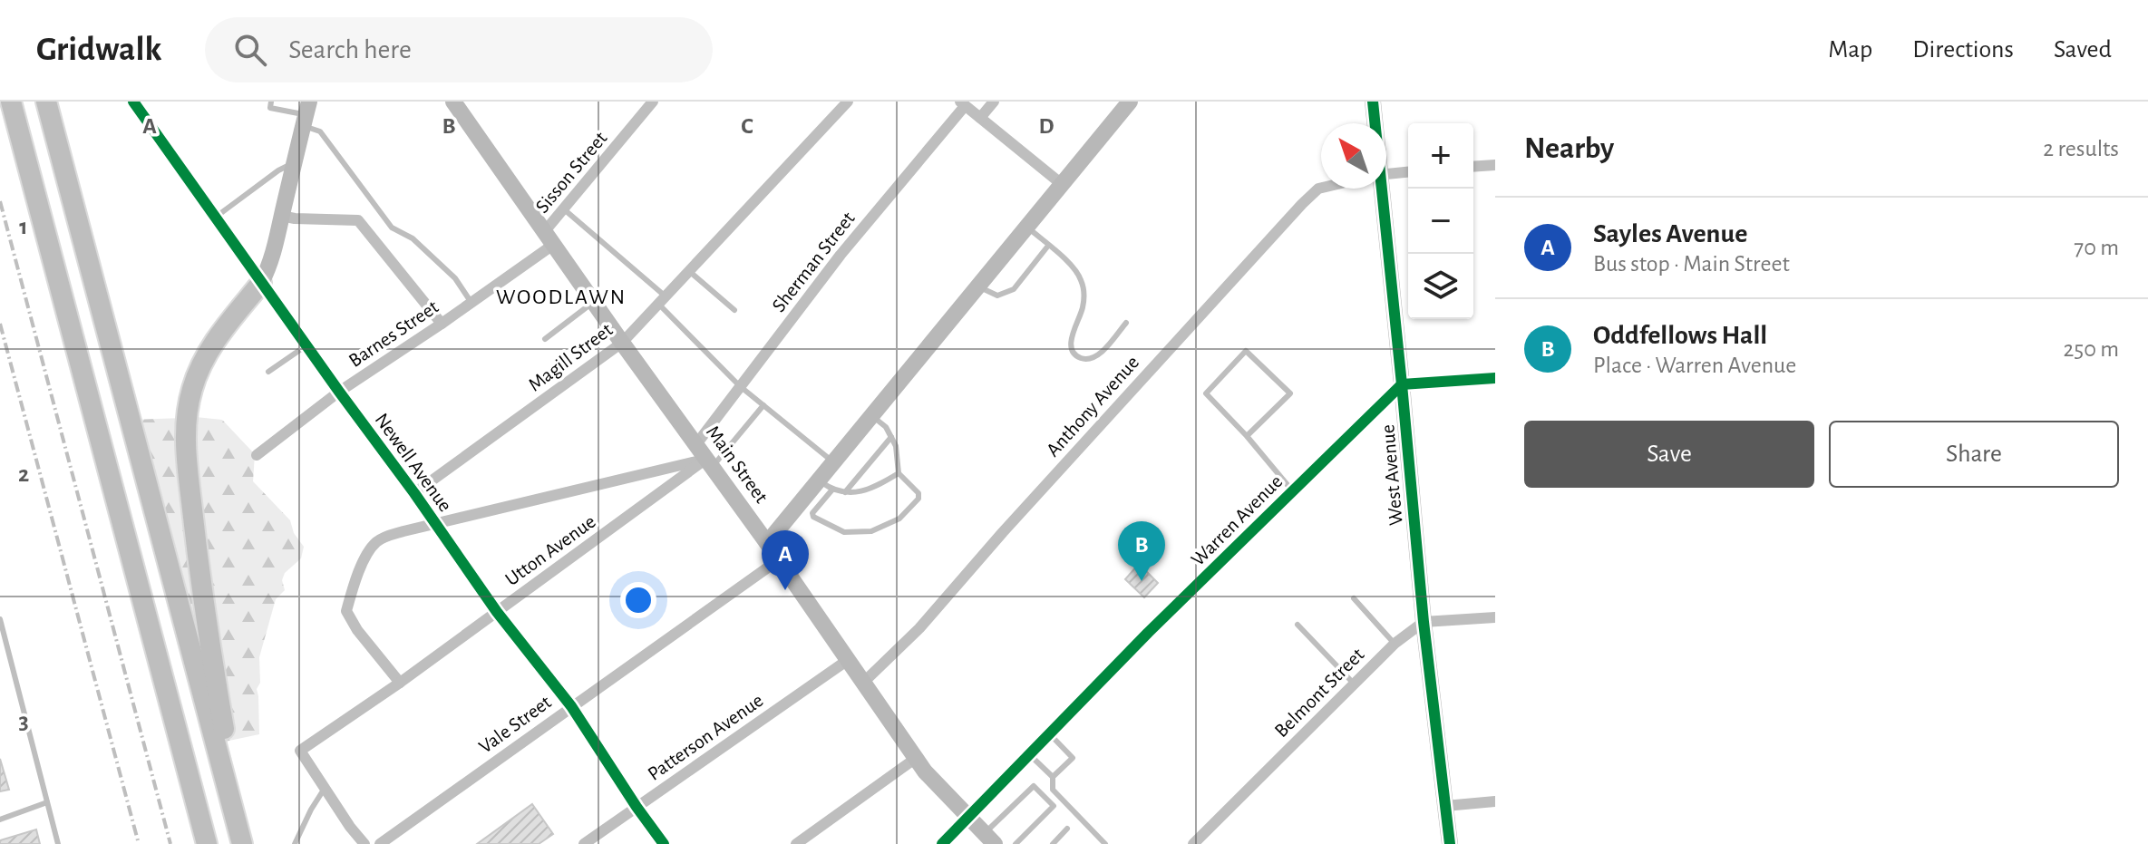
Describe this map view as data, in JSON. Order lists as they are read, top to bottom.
{
  "streets": {
    "street": [
      "Sisson Street",
      "Sherman Street",
      "Barnes Street",
      "Magill Street",
      "Anthony Avenue",
      "Newell Avenue",
      "Main Street",
      "West Avenue",
      "Warren Avenue",
      "Utton Avenue",
      "Belmont Street",
      "Vale Street",
      "Patterson Avenue"
    ]
  },
  "crossings": [
    ["Sisson Street", "Barnes Street"],
    ["Sisson Street", "Main Street"],
    ["Sherman Street", "Main Street"],
    ["Barnes Street", "Newell Avenue"],
    ["Barnes Street", "Main Street"],
    ["Magill Street", "Newell Avenue"],
    ["Magill Street", "Main Street"],
    ["Anthony Avenue", "Main Street"],
    ["Newell Avenue", "Utton Avenue"],
    ["Newell Avenue", "Vale Street"],
    ["Newell Avenue", "Patterson Avenue"],
    ["Main Street", "Warren Avenue"],
    ["Main Street", "Utton Avenue"],
    ["Main Street", "Vale Street"],
    ["Main Street", "Patterson Avenue"],
    ["West Avenue", "Warren Avenue"],
    ["West Avenue", "Belmont Street"]
  ],
  "districts": ["WOODLAWN"],
  "north": "top left",
  "page": {
    "header": "Gridwalk",
    "search": "Search here",
    "nav": ["Map", "Directions", "Saved"],
    "heading": ["Nearby", "2 results"],
    "map_buttons": ["+", "−"],
    "list": [
      {
        "mark": "A",
        "name": "Sayles Avenue",
        "note": "Bus stop · Main Street",
        "value": "70 m"
      },
      {
        "mark": "B",
        "name": "Oddfellows Hall",
        "note": "Place · Warren Avenue",
        "value": "250 m"
      }
    ],
    "buttons": ["Save", "Share"],
    "pins": ["B", "A"]
  },
  "grid": {
    "columns": [
      "A",
      "B",
      "C",
      "D"
    ],
    "rows": ["1", "2", "3"]
  }
}
